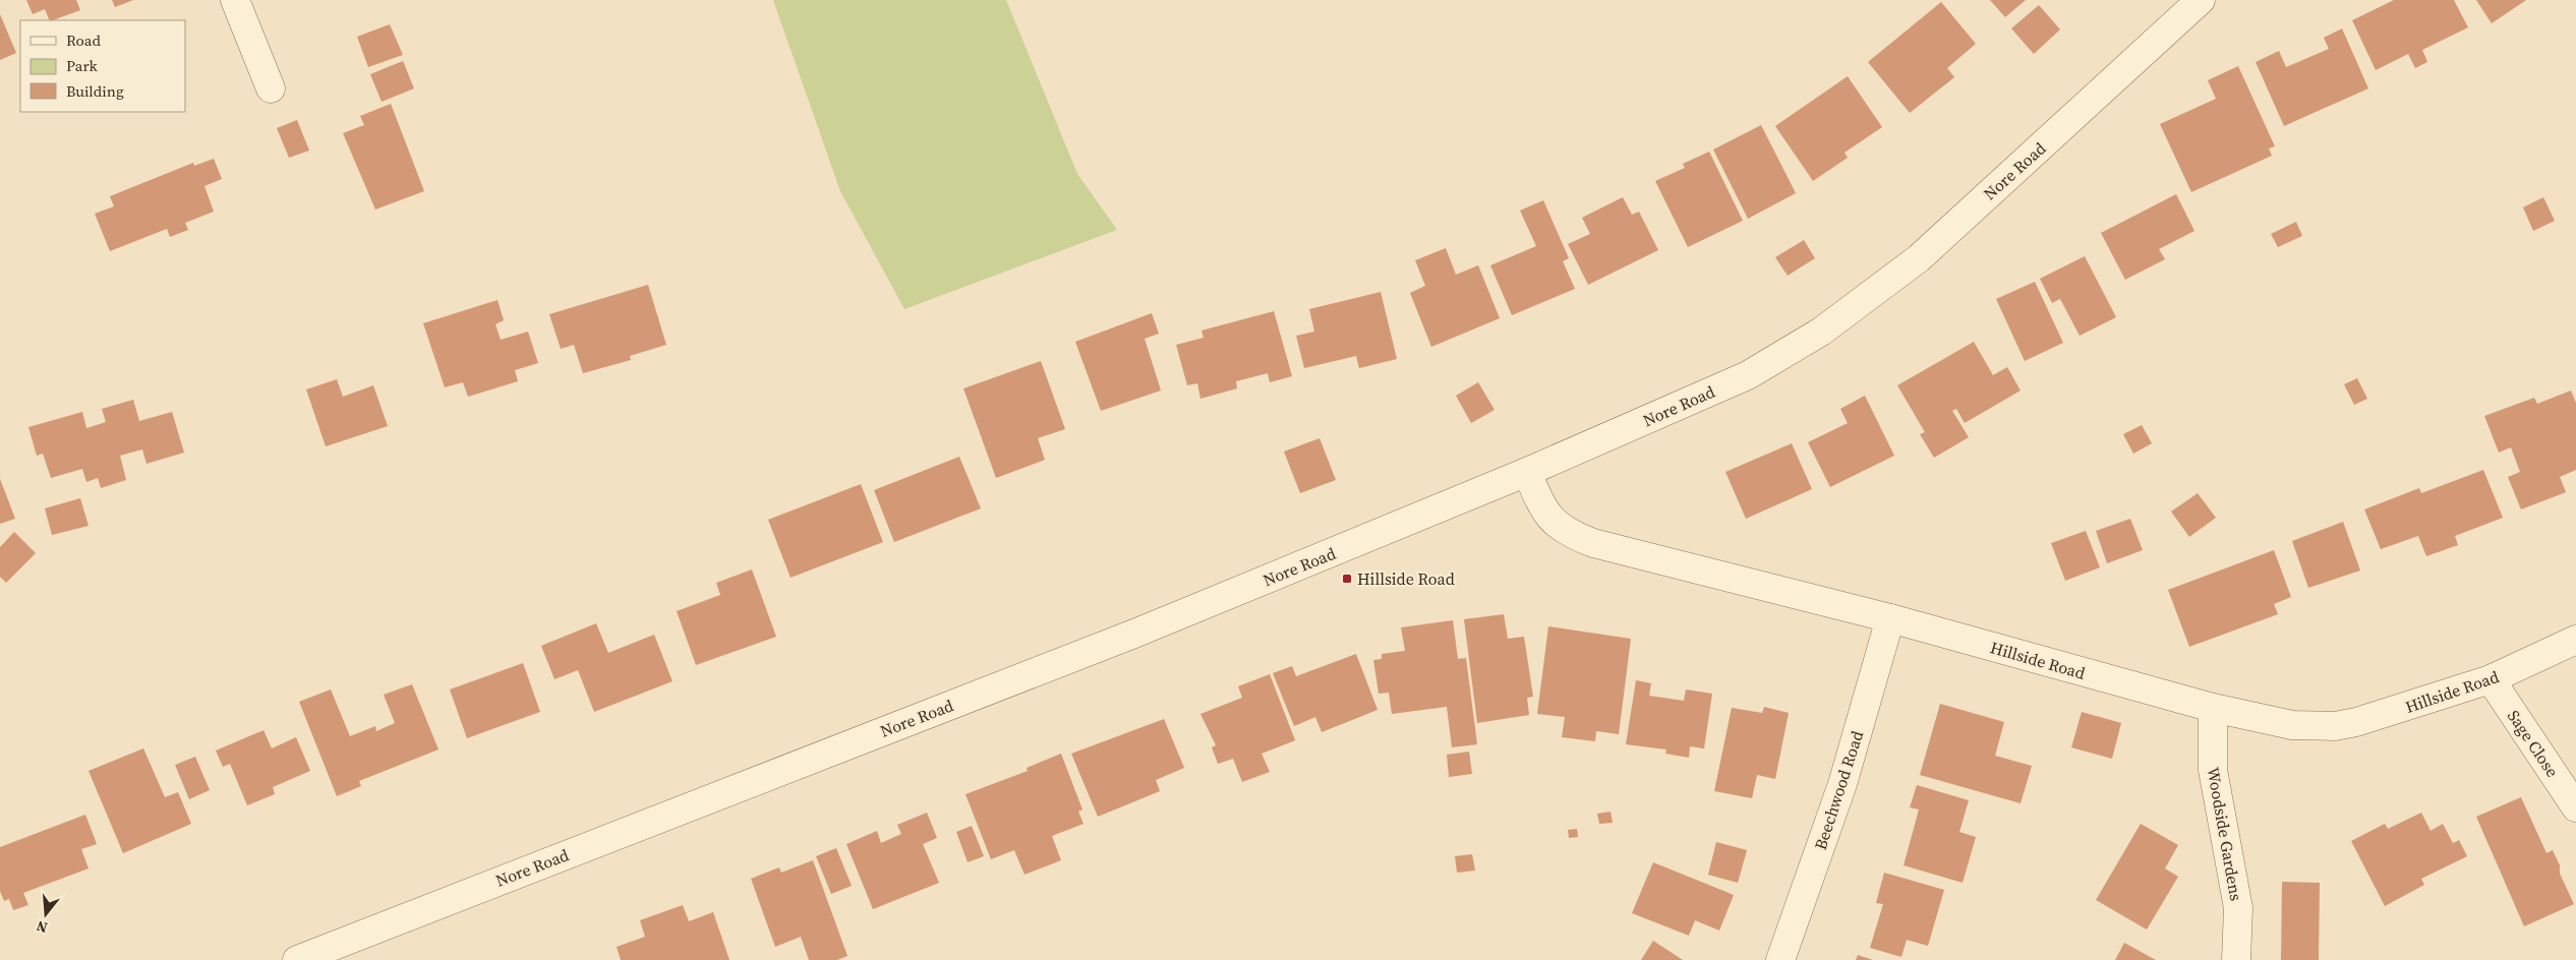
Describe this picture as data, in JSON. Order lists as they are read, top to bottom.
{
  "streets": {
    "street": [
      "Nore Road",
      "Hillside Road",
      "Sage Close",
      "Beechwood Road",
      "Woodside Gardens"
    ]
  },
  "crossings": [
    ["Nore Road", "Hillside Road"],
    ["Hillside Road", "Sage Close"],
    ["Hillside Road", "Beechwood Road"],
    ["Hillside Road", "Woodside Gardens"]
  ],
  "places": {
    "transit": ["Hillside Road"]
  },
  "legend": ["Road", "Park", "Building"],
  "north": "bottom"
}
